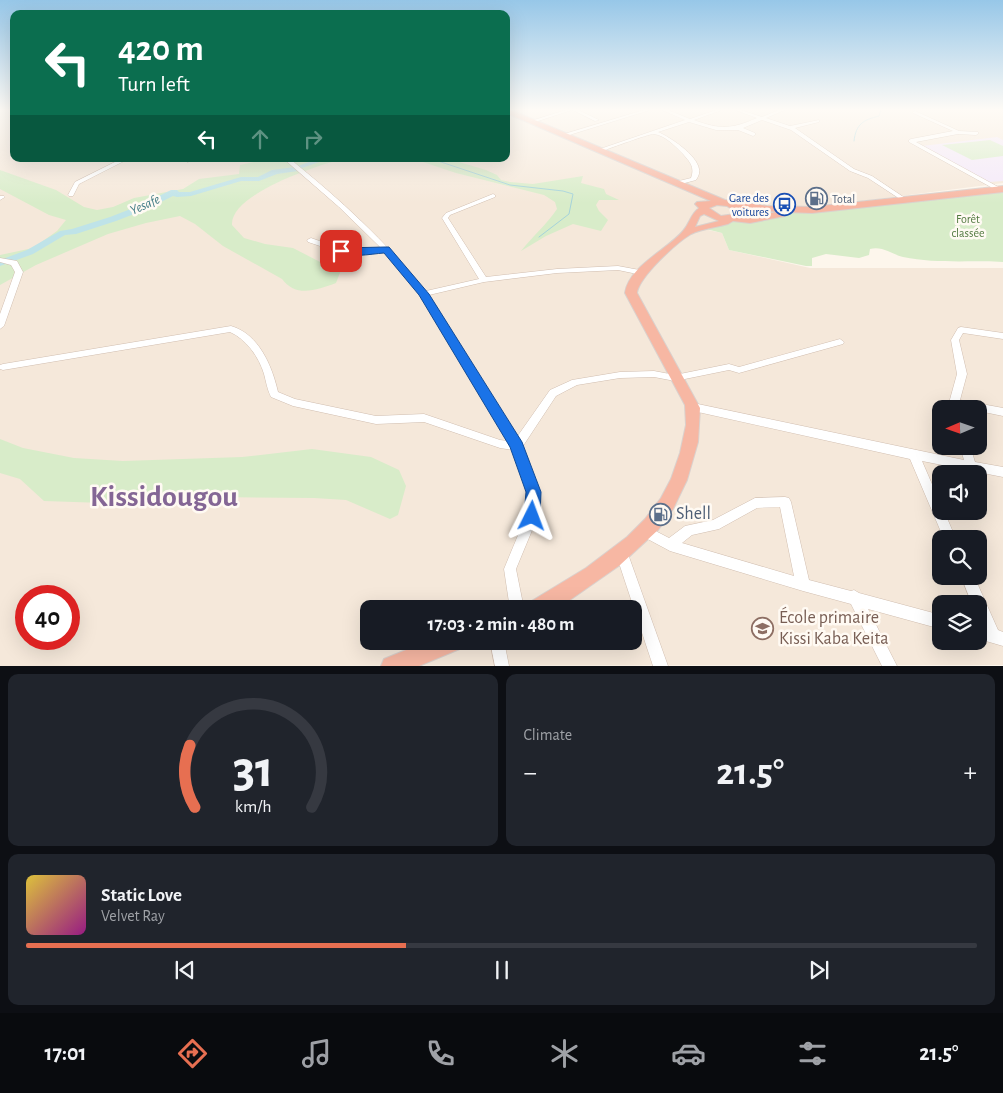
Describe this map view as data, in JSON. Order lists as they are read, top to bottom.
{
  "districts": ["Kissidougou"],
  "water": ["Yesafe"],
  "parks": ["Forêt classée"],
  "places": {
    "fuel station": ["Total", "Shell"],
    "bus stop": ["Gare des voitures"],
    "school or university": ["École primaire Kissi Kaba Keita"]
  },
  "north": "left",
  "page": {
    "turn": ["420 m", "Turn left"],
    "limit": "40",
    "trip": "17:03 · 2 min · 480 m",
    "tile": "Climate",
    "heat": ["−", "21.5°", "+"],
    "song": ["Static Love", "Velvet Ray"],
    "tabs": ["17:01", "21.5°"],
    "gauge": ["31", "km/h"]
  }
}
